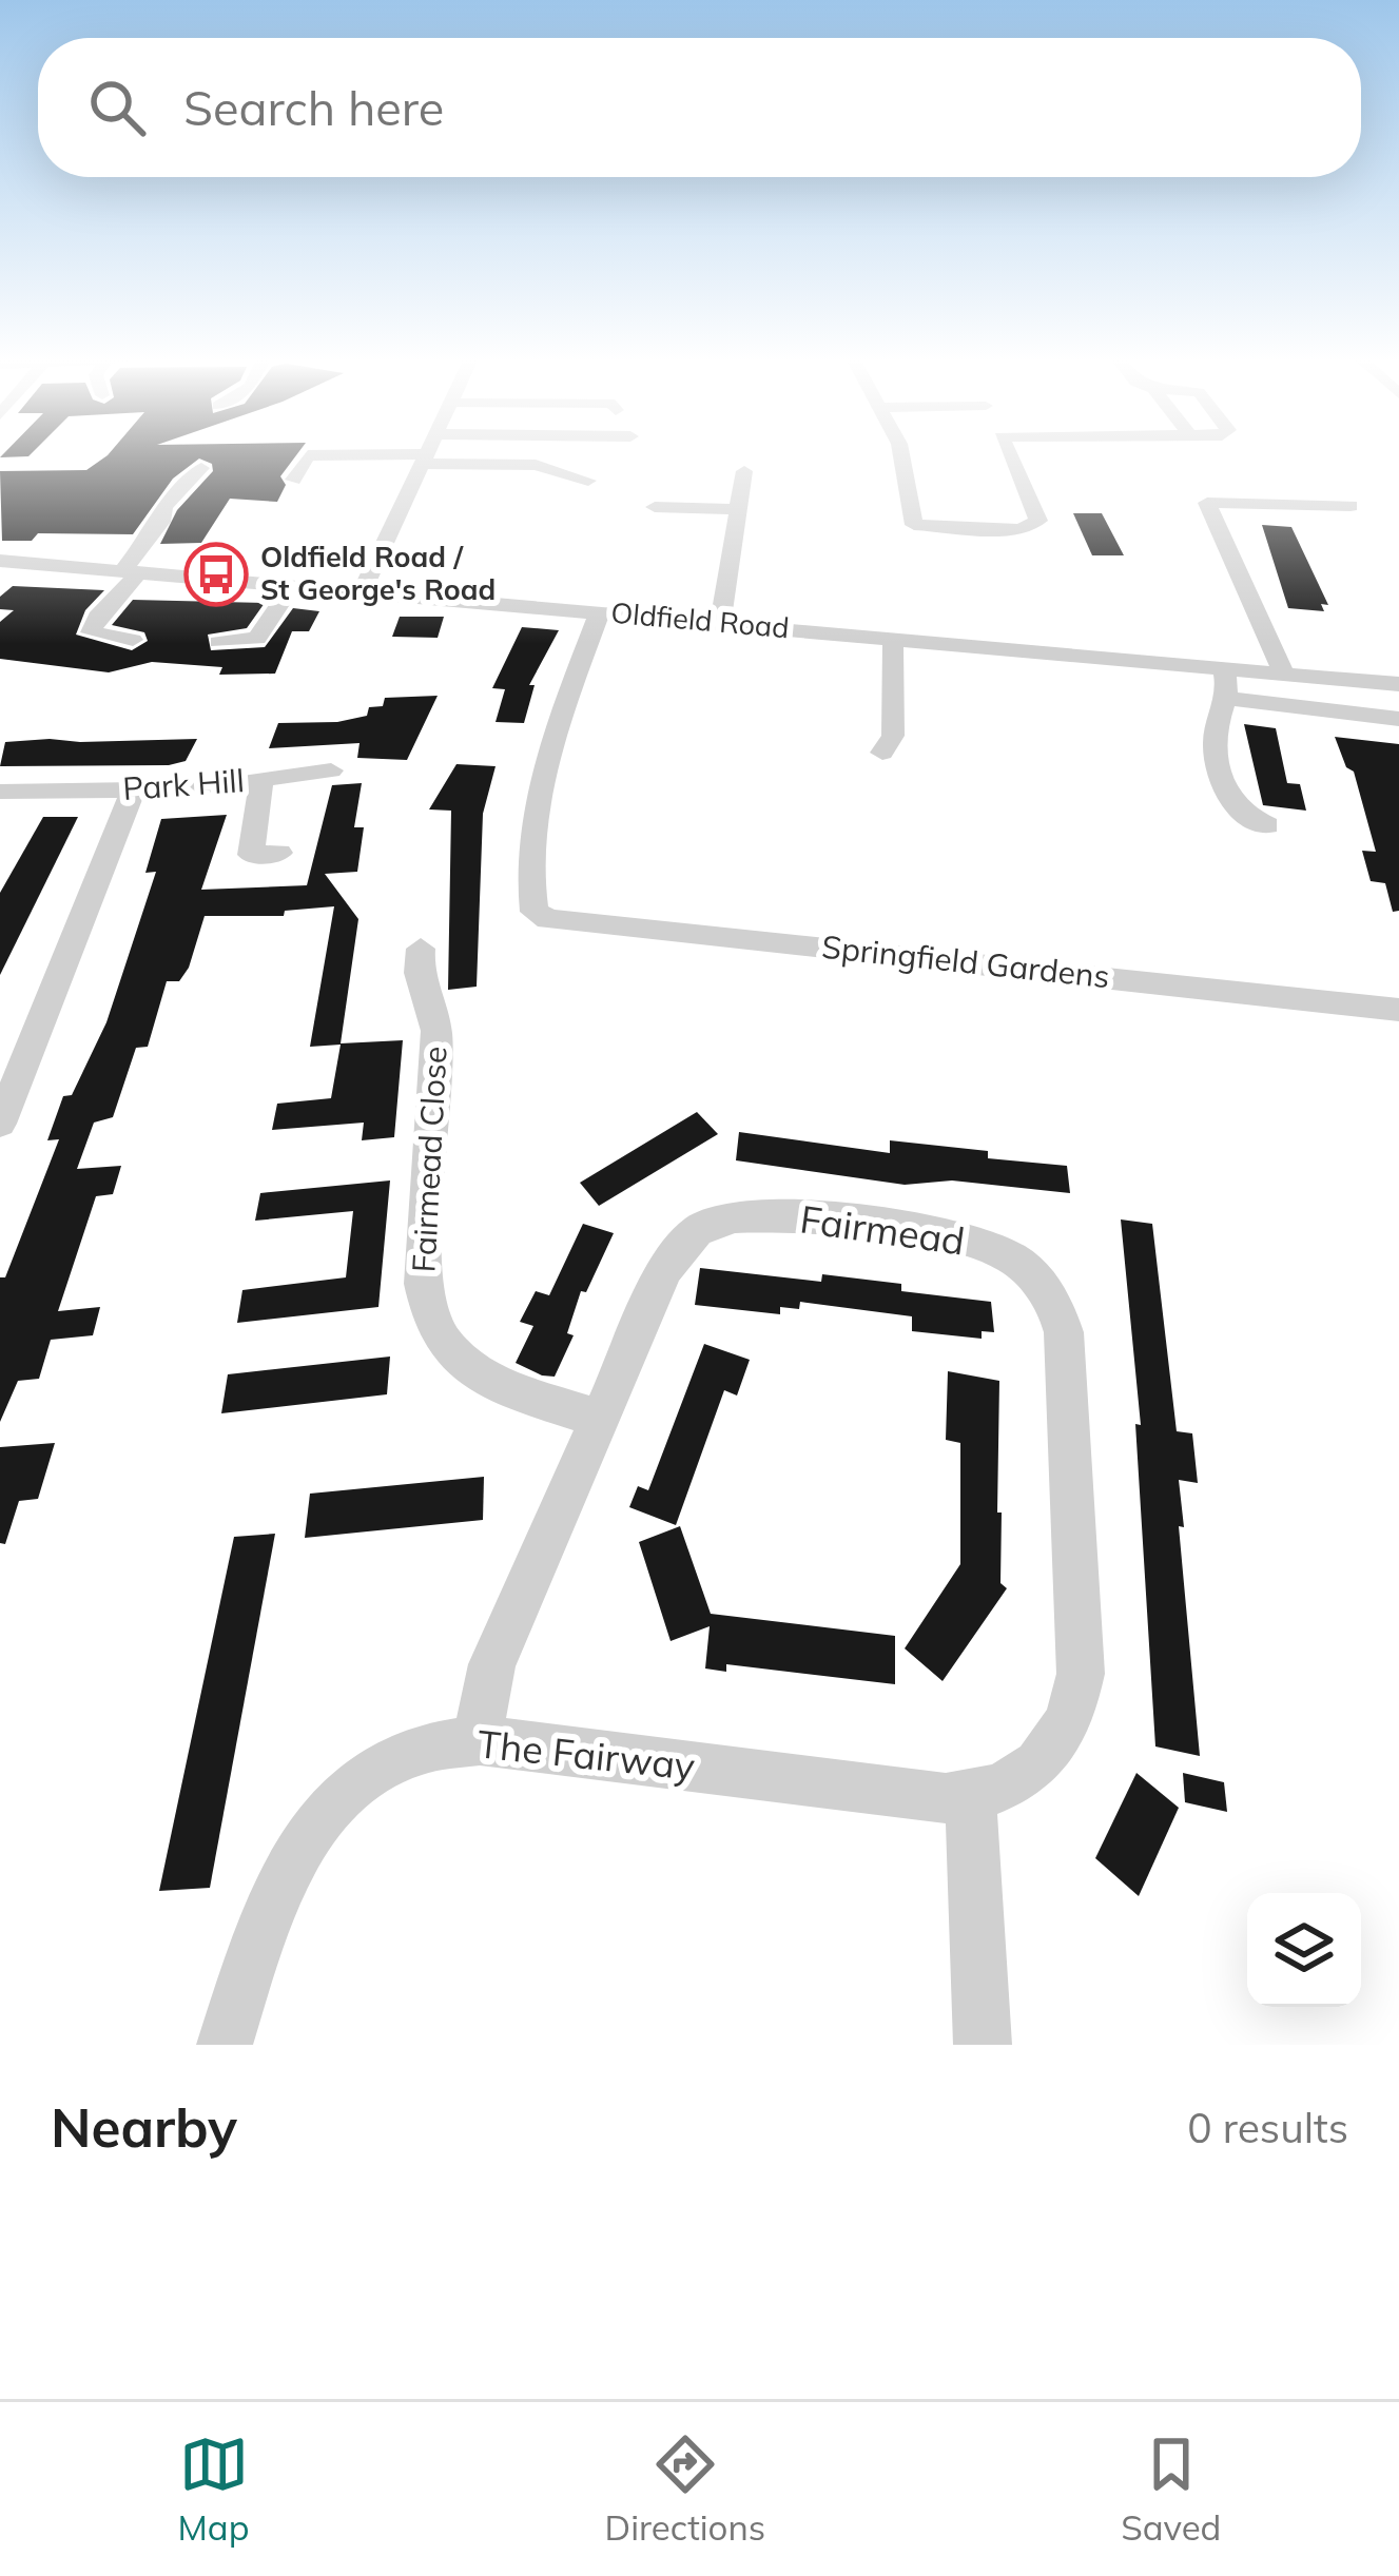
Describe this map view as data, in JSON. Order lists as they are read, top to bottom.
{
  "streets": {
    "street": [
      "Oldfield Road",
      "Park Hill",
      "Springfield Gardens",
      "Fairmead Close",
      "Fairmead",
      "The Fairway"
    ]
  },
  "crossings": [
    ["Oldfield Road", "Springfield Gardens"],
    ["Fairmead Close", "Fairmead"],
    ["Fairmead", "The Fairway"]
  ],
  "places": {
    "bus stop": ["Oldfield Road / St George's Road"]
  },
  "page": {
    "search": "Search here",
    "heading": ["Nearby", "0 results"],
    "nav": ["Map", "Directions", "Saved"]
  }
}
